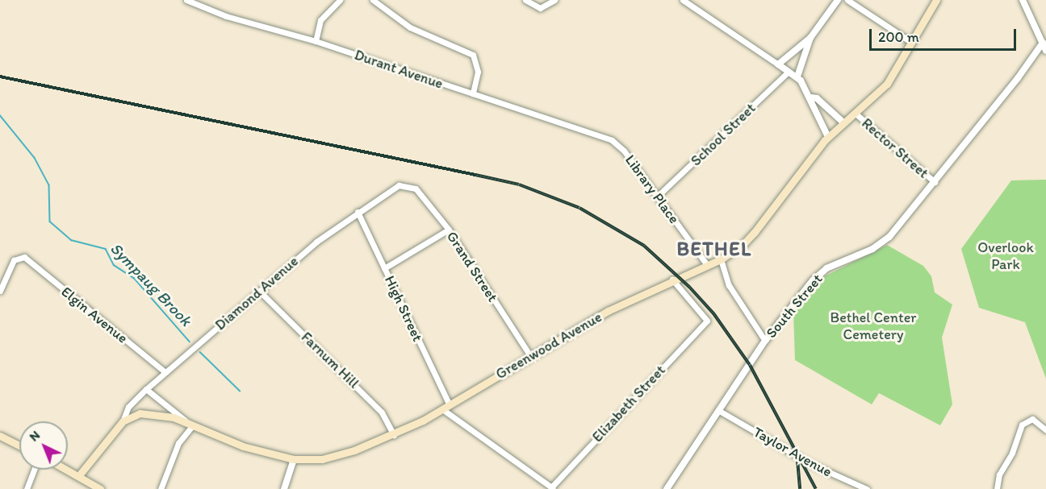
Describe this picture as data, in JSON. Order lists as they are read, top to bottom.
{
  "streets": {
    "main road": ["Greenwood Avenue"],
    "street": [
      "Durant Avenue",
      "School Street",
      "Rector Street",
      "Library Place",
      "Grand Street",
      "Diamond Avenue",
      "South Street",
      "High Street",
      "Elgin Avenue",
      "Farnum Hill",
      "Elizabeth Street",
      "Taylor Avenue"
    ]
  },
  "crossings": [
    ["Durant Avenue", "Library Place"],
    ["School Street", "Library Place"],
    ["Rector Street", "South Street"],
    ["Rector Street", "Greenwood Avenue"],
    ["Library Place", "Greenwood Avenue"],
    ["Grand Street", "Diamond Avenue"],
    ["Grand Street", "Greenwood Avenue"],
    ["Diamond Avenue", "High Street"],
    ["Diamond Avenue", "Elgin Avenue"],
    ["Diamond Avenue", "Greenwood Avenue"],
    ["Diamond Avenue", "Farnum Hill"],
    ["South Street", "Taylor Avenue"],
    ["High Street", "Greenwood Avenue"],
    ["Greenwood Avenue", "Farnum Hill"],
    ["Greenwood Avenue", "Elizabeth Street"]
  ],
  "districts": ["BETHEL"],
  "water": ["Sympaug Brook"],
  "parks": ["Overlook Park", "Bethel Center Cemetery"],
  "scale_bar": "200 m",
  "north": "top left"
}
